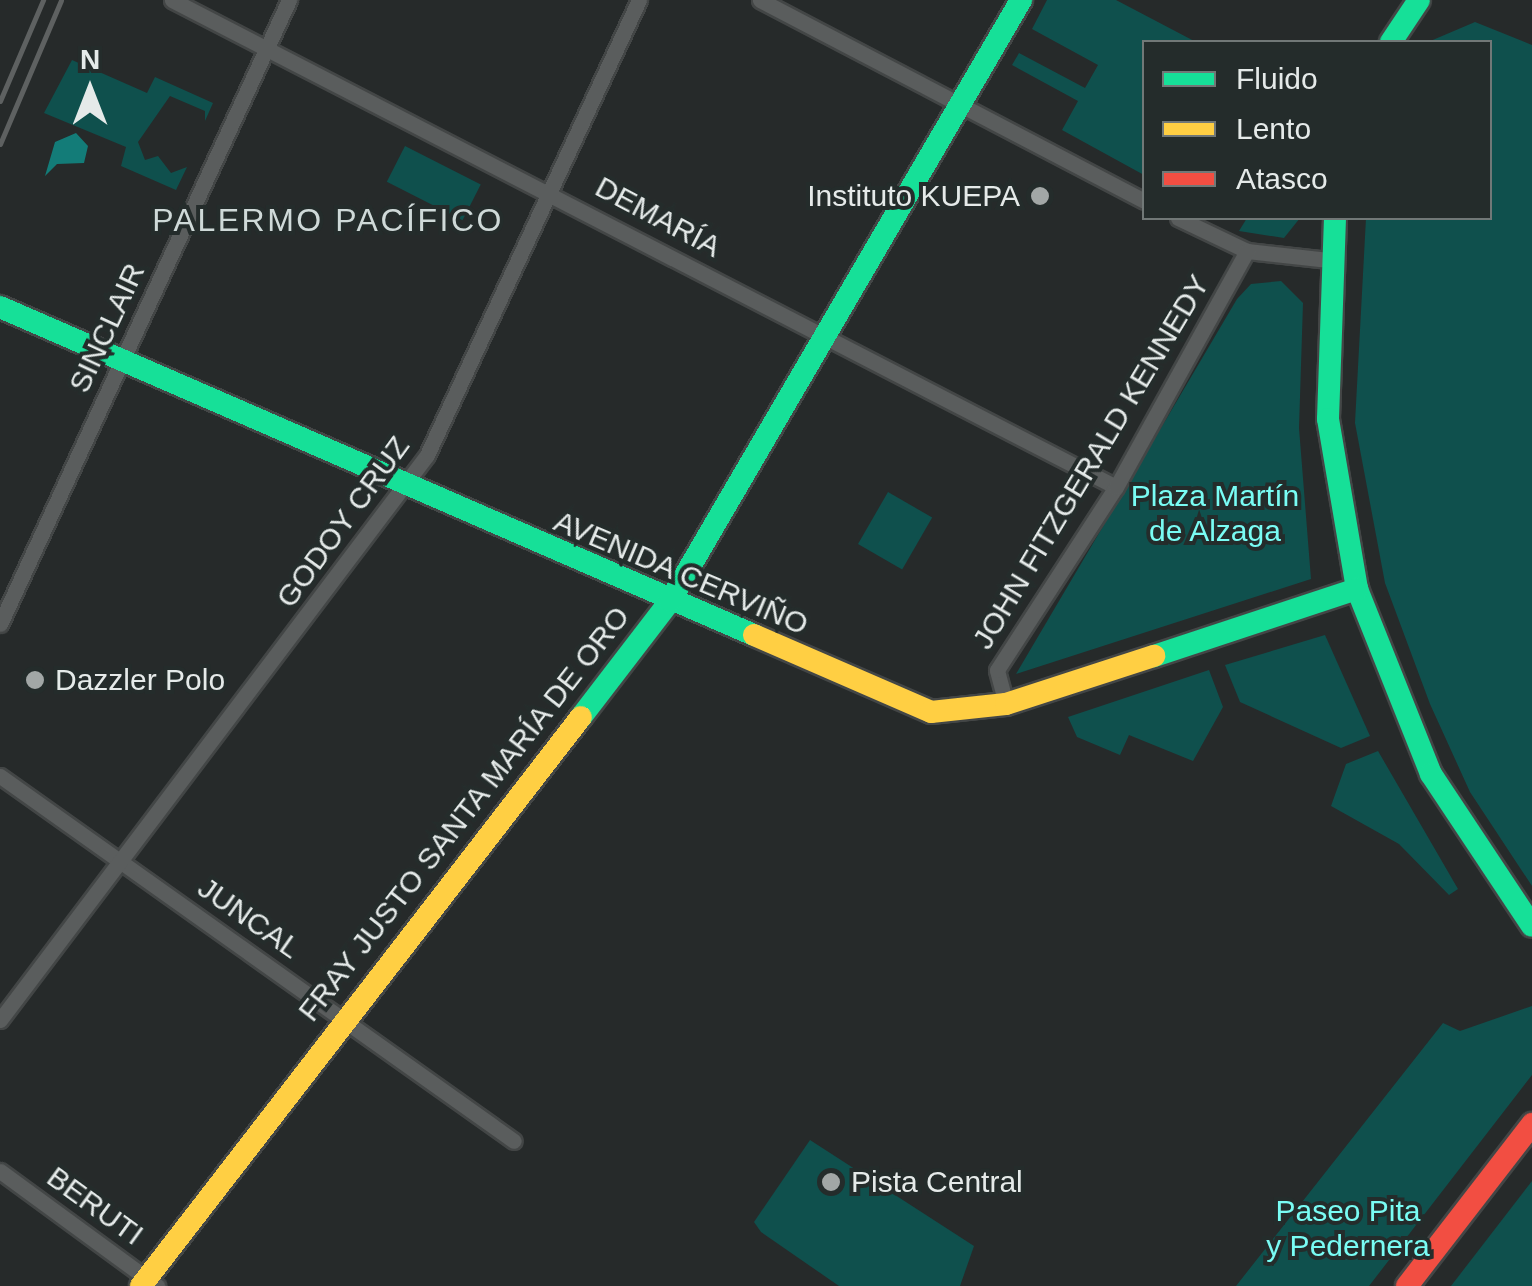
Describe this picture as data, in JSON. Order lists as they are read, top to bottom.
{
  "streets": {
    "main road": ["AVENIDA CERVIÑO", "FRAY JUSTO SANTA MARÍA DE ORO"],
    "street": [
      "DEMARÍA",
      "SINCLAIR",
      "JOHN FITZGERALD KENNEDY",
      "GODOY CRUZ",
      "JUNCAL",
      "BERUTI"
    ]
  },
  "crossings": [
    ["DEMARÍA", "SINCLAIR"],
    ["DEMARÍA", "JOHN FITZGERALD KENNEDY"],
    ["DEMARÍA", "GODOY CRUZ"],
    ["DEMARÍA", "FRAY JUSTO SANTA MARÍA DE ORO"],
    ["SINCLAIR", "AVENIDA CERVIÑO"],
    ["JOHN FITZGERALD KENNEDY", "AVENIDA CERVIÑO"],
    ["GODOY CRUZ", "AVENIDA CERVIÑO"],
    ["GODOY CRUZ", "JUNCAL"],
    ["AVENIDA CERVIÑO", "FRAY JUSTO SANTA MARÍA DE ORO"],
    ["FRAY JUSTO SANTA MARÍA DE ORO", "JUNCAL"],
    ["FRAY JUSTO SANTA MARÍA DE ORO", "BERUTI"]
  ],
  "districts": ["PALERMO PACÍFICO"],
  "parks": ["Plaza Martín de Alzaga", "Paseo Pita y Pedernera"],
  "places": ["Instituto KUEPA", "Dazzler Polo", "Pista Central"],
  "legend": ["Fluido", "Lento", "Atasco"],
  "north": "top"
}
